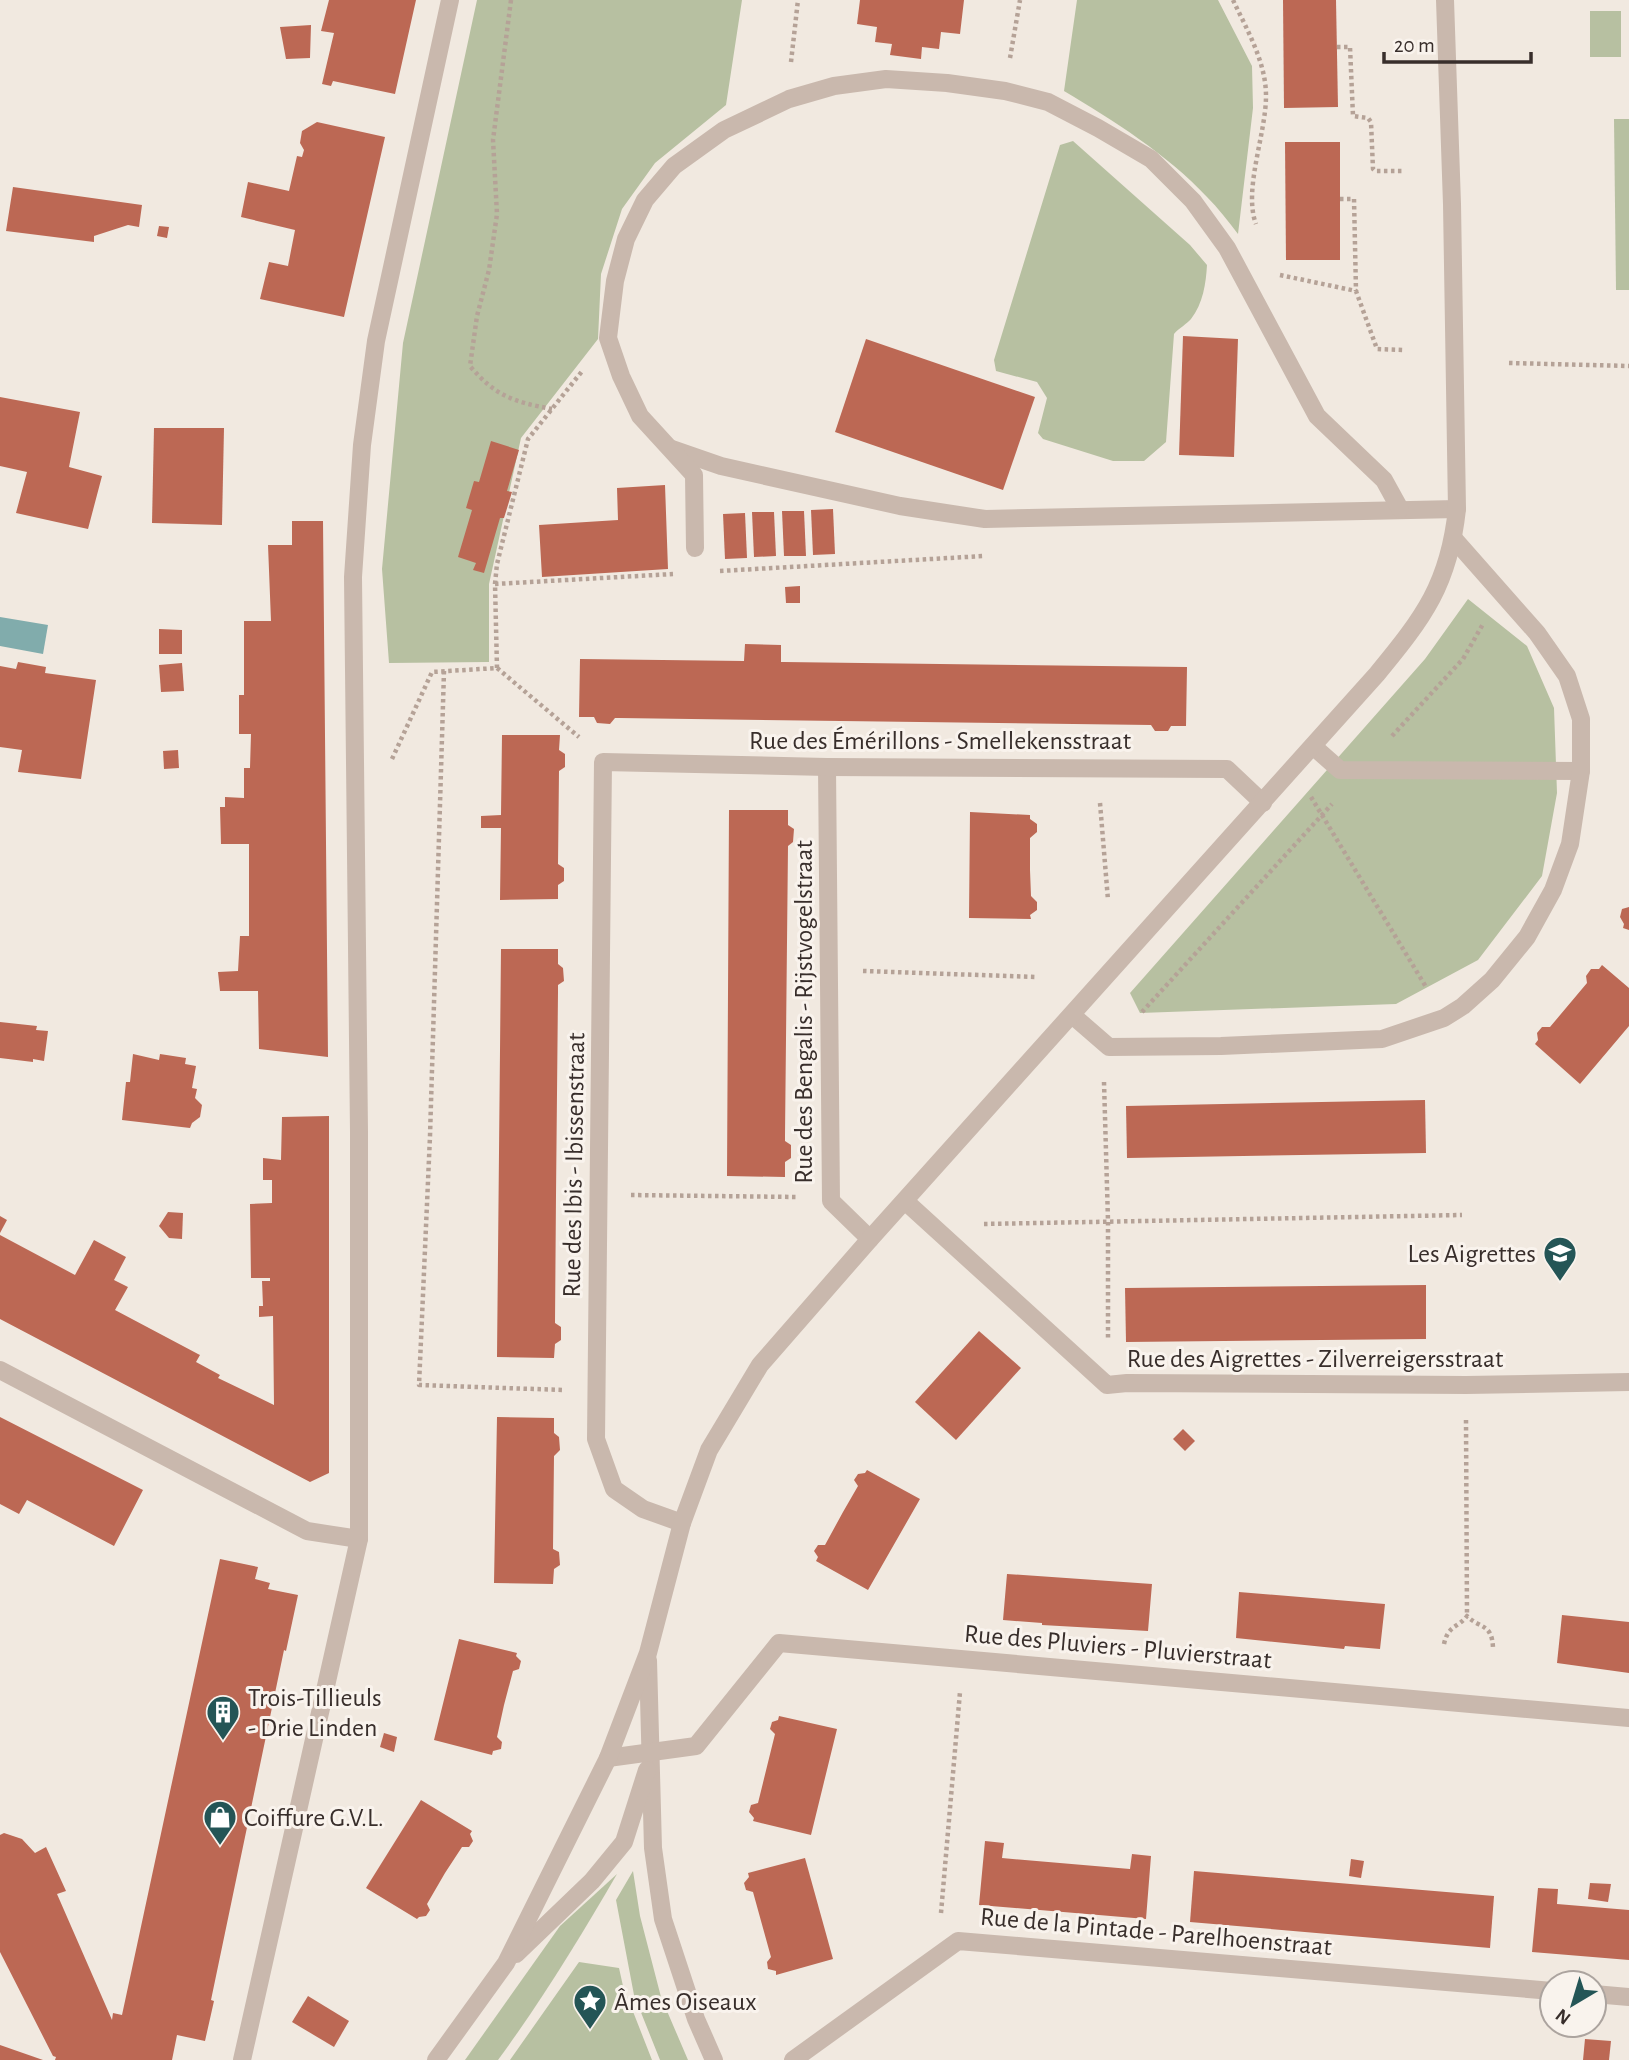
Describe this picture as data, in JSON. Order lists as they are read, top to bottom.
{
  "streets": {
    "street": [
      "Rue des Émérillons - Smellekensstraat",
      "Rue des Bengalis - Rijstvogelstraat",
      "Rue des Ibis - Ibissenstraat",
      "Rue des Aigrettes - Zilverreigersstraat",
      "Rue des Pluviers - Pluvierstraat",
      "Rue de la Pintade - Parelhoenstraat"
    ]
  },
  "crossings": [
    ["Rue des Émérillons - Smellekensstraat", "Rue des Bengalis - Rijstvogelstraat"],
    ["Rue des Émérillons - Smellekensstraat", "Rue des Ibis - Ibissenstraat"]
  ],
  "places": {
    "school or university": ["Les Aigrettes"],
    "building": ["Trois-Tillieuls - Drie Linden"],
    "shop": ["Coiffure G.V.L."],
    "place": ["Âmes Oiseaux"]
  },
  "scale_bar": "20 m",
  "north": "bottom left"
}
